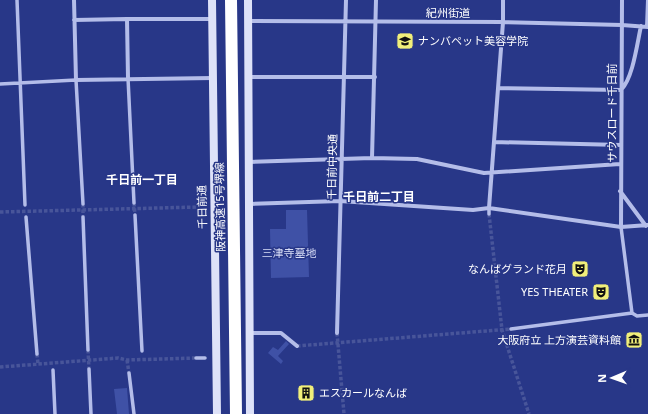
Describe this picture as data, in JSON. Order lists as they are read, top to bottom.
{
  "streets": {
    "highway": ["阪神高速15号堺線"],
    "main road": ["千日前通"],
    "street": ["紀州街道", "サウスロード千日前", "千日前中央通"]
  },
  "crossings": [
    ["紀州街道", "サウスロード千日前"],
    ["紀州街道", "千日前中央通"]
  ],
  "districts": ["千日前一丁目", "千日前二丁目"],
  "parks": ["三津寺墓地"],
  "places": {
    "school or university": ["ナンバペット美容学院"],
    "theatre": ["なんばグランド花月", "YES THEATER"],
    "museum": ["大阪府立 上方演芸資料館"],
    "building": ["エスカールなんば"]
  },
  "north": "left"
}
